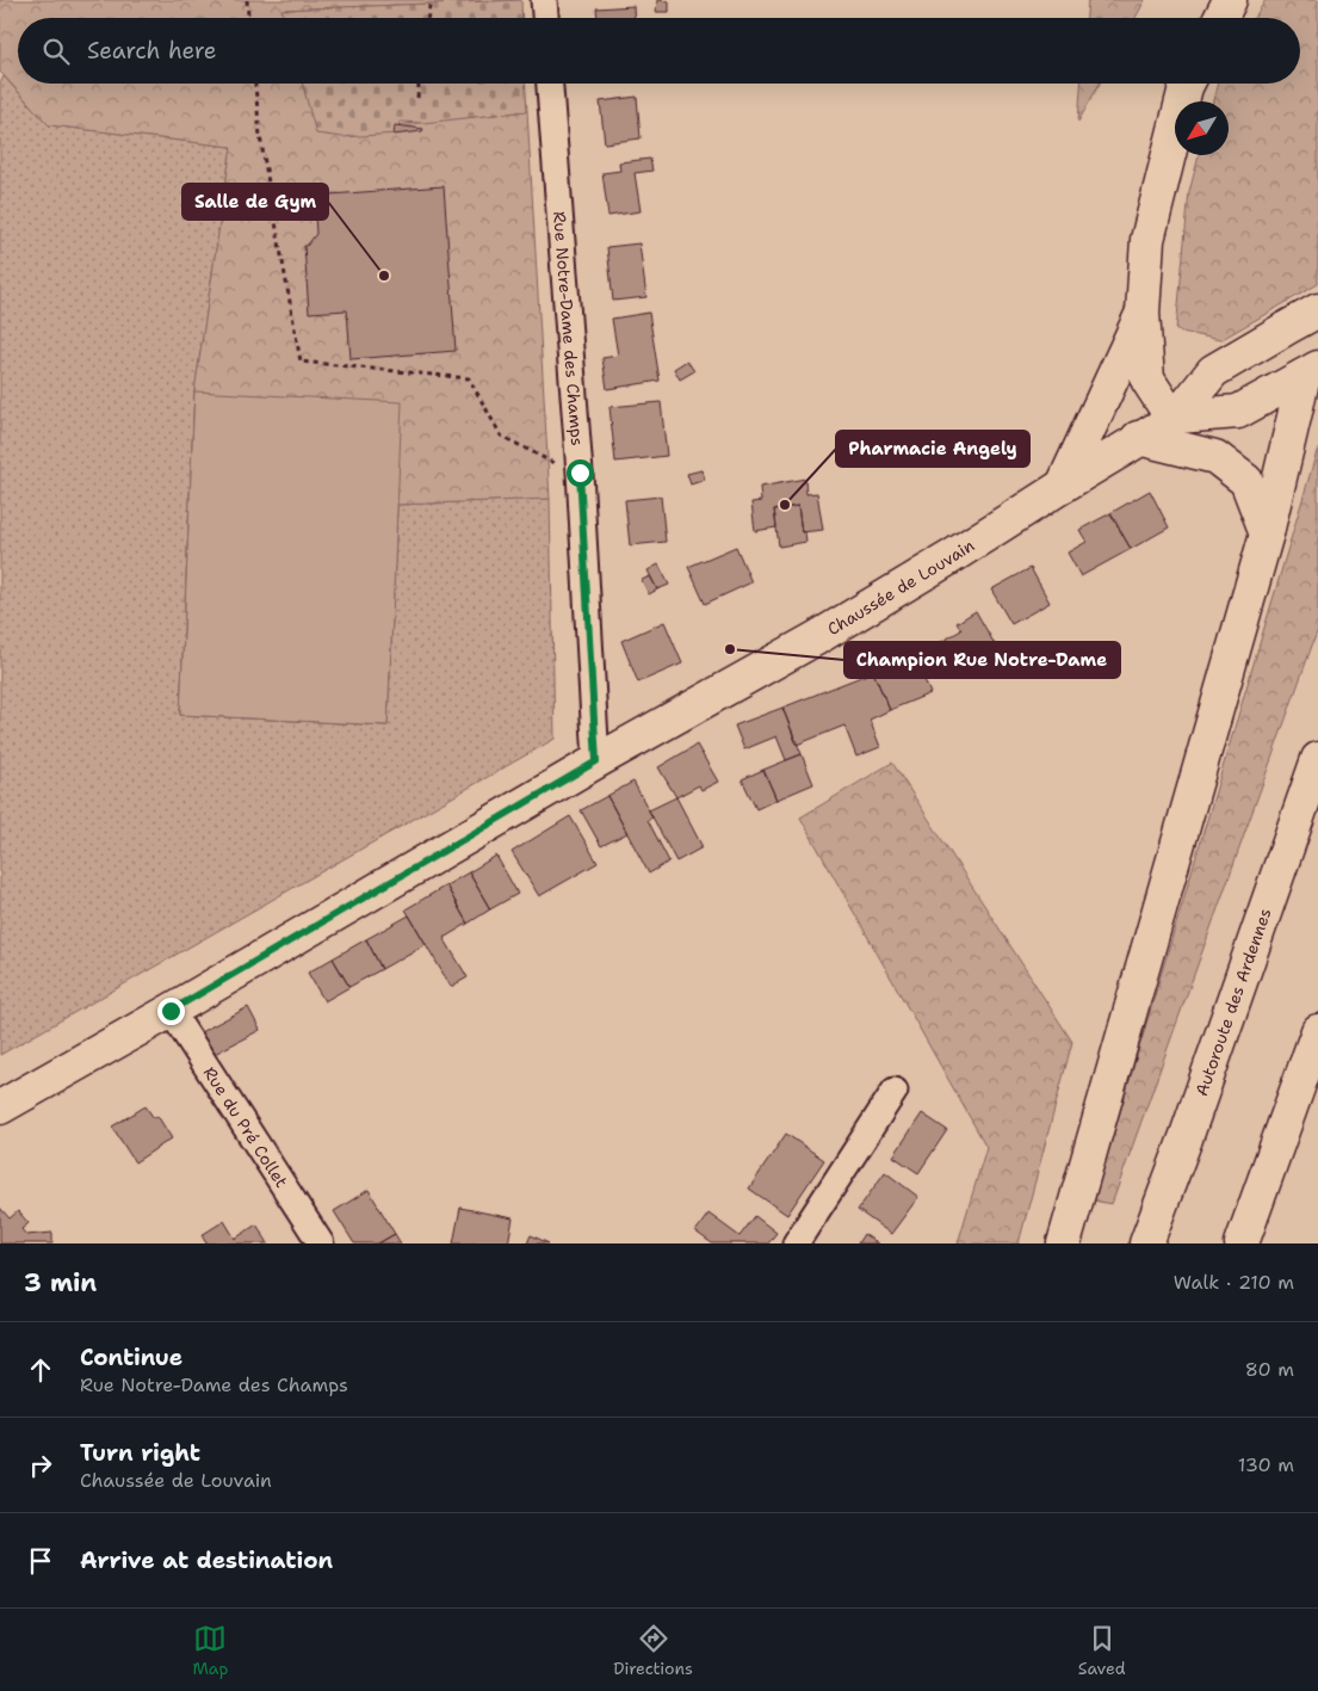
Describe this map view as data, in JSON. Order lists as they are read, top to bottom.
{
  "streets": {
    "main road": ["Chaussée de Louvain", "Autoroute des Ardennes"],
    "street": ["Rue Notre-Dame des Champs", "Rue du Pré Collet"]
  },
  "crossings": [
    ["Rue Notre-Dame des Champs", "Chaussée de Louvain"],
    ["Chaussée de Louvain", "Rue du Pré Collet"]
  ],
  "places": ["Salle de Gym", "Pharmacie Angely", "Champion Rue Notre-Dame"],
  "north": "bottom left",
  "page": {
    "search": "Search here",
    "heading": ["3 min", "Walk · 210 m"],
    "list": [
      ["Continue", "Rue Notre-Dame des Champs", "80 m"],
      ["Turn right", "Chaussée de Louvain", "130 m"],
      "Arrive at destination"
    ],
    "nav": ["Map", "Directions", "Saved"]
  }
}
